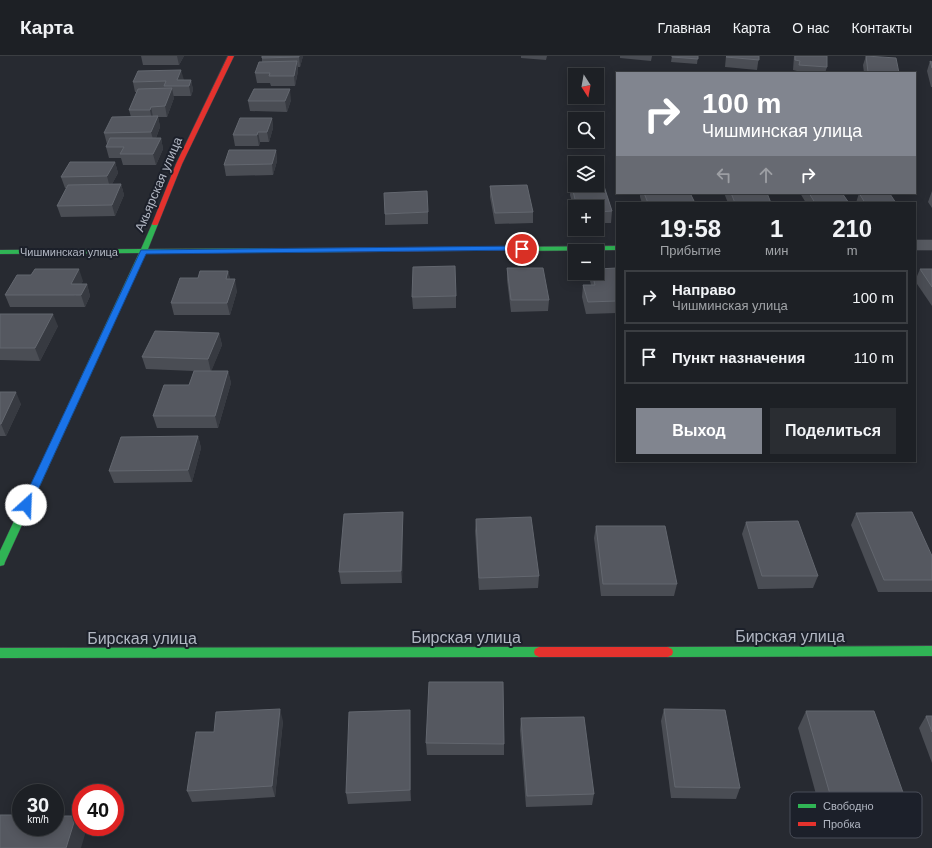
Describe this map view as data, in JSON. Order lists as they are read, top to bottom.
{
  "streets": {
    "street": ["Акьярская улица", "Чишминская улица", "Бирская улица"]
  },
  "crossings": [
    ["Акьярская улица", "Чишминская улица"]
  ],
  "legend": ["Свободно", "Пробка"],
  "north": "bottom",
  "page": {
    "header": "Карта",
    "nav": [
      "Главная",
      "Карта",
      "О нас",
      "Контакты"
    ],
    "map_buttons": ["+", "−"],
    "turn": ["100 m", "Чишминская улица"],
    "eta": [
      "19:58",
      "Прибытие",
      "1",
      "мин",
      "210",
      "m"
    ],
    "list": [
      {
        "name": "Направо",
        "note": "Чишминская улица",
        "value": "100 m"
      },
      {
        "name": "Пункт назначения",
        "value": "110 m"
      }
    ],
    "buttons": ["Выход", "Поделиться"],
    "speed": "30 km/h",
    "limit": "40"
  }
}
